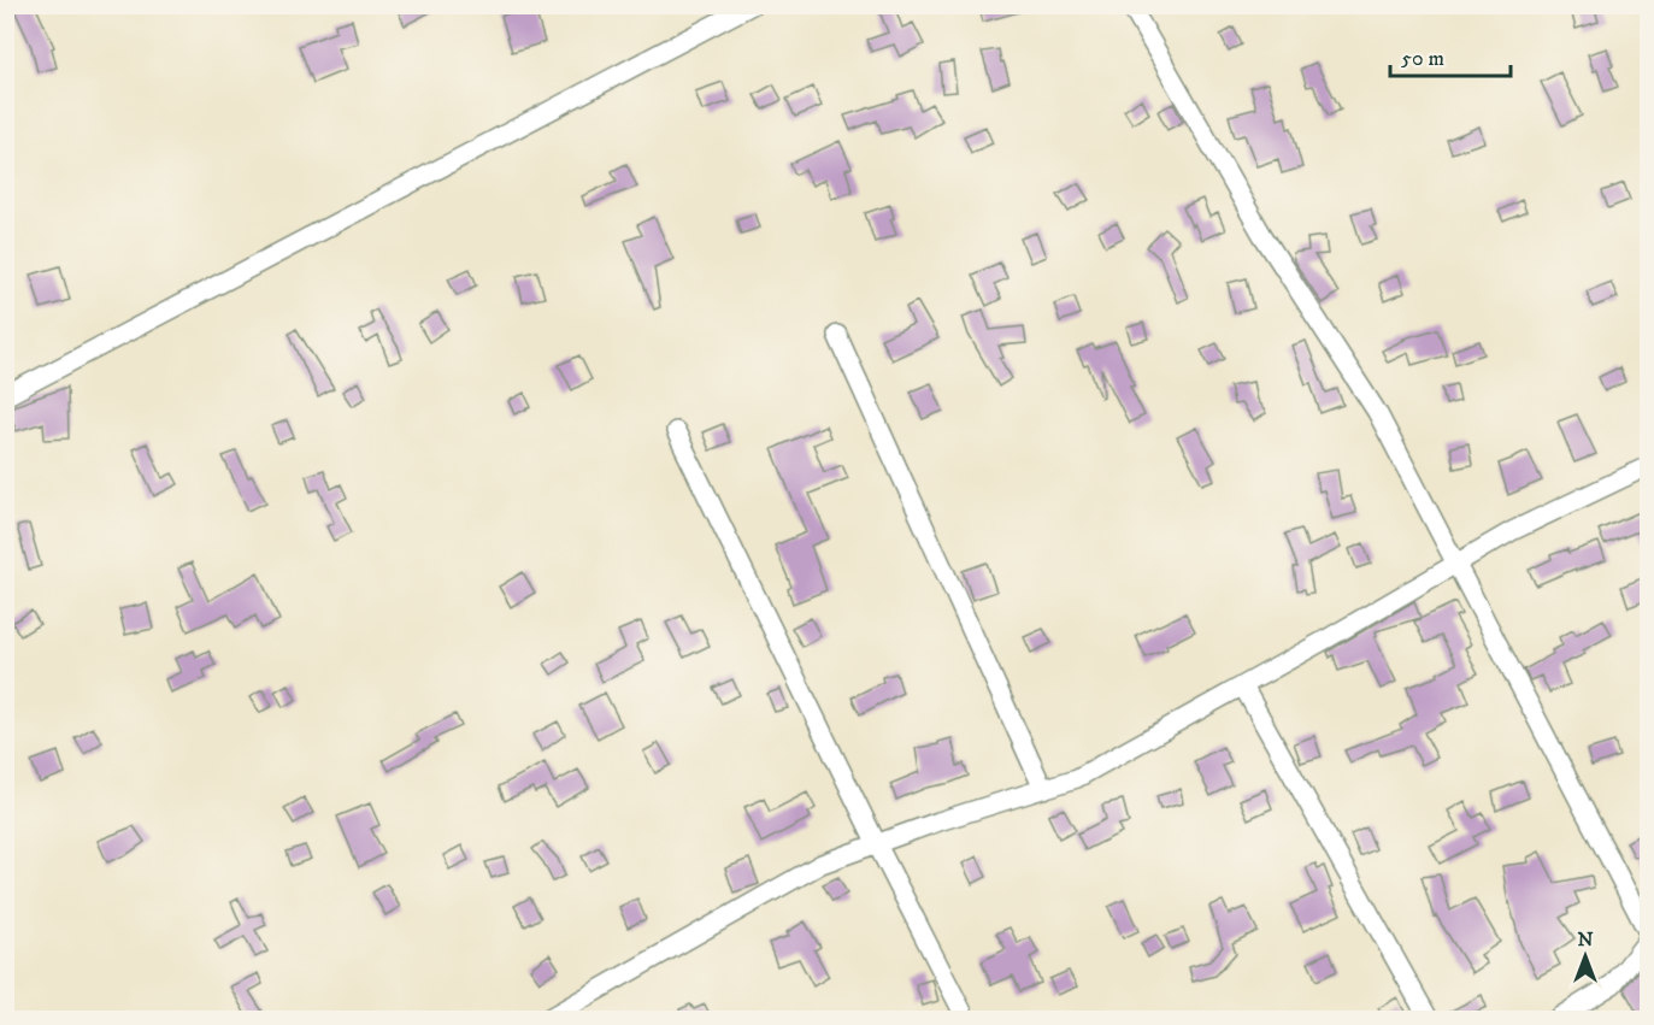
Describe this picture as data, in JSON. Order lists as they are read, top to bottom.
{
  "scale_bar": "50 m",
  "north": "top"
}
